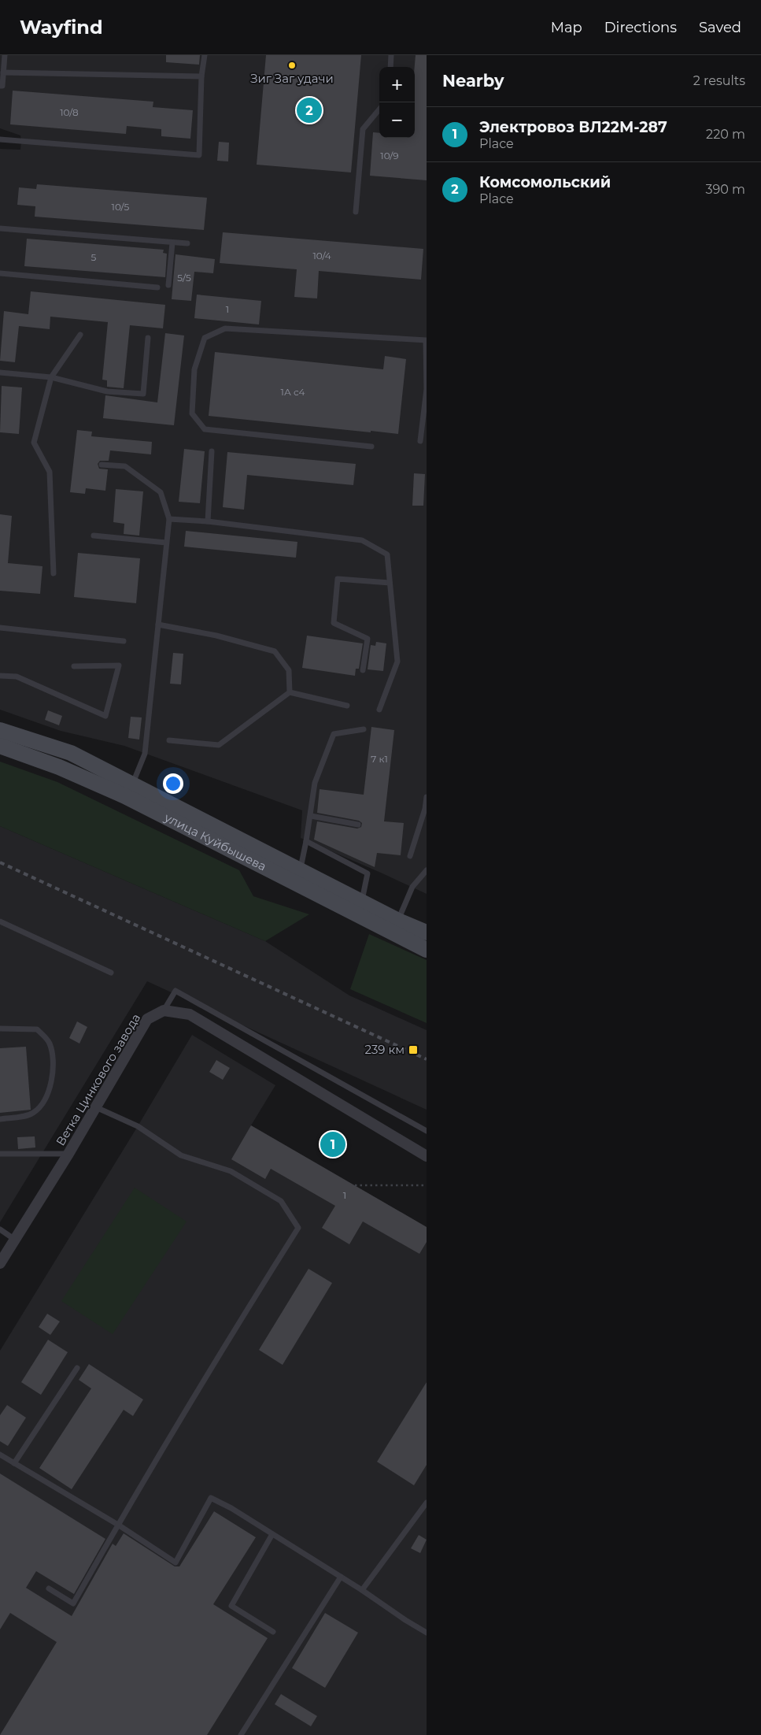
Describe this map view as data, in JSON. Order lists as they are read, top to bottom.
{
  "streets": {
    "main road": ["улица Куйбышева"],
    "street": ["Ветка Цинкового завода"]
  },
  "places": {
    "other": ["Зиг Заг удачи"],
    "transit": ["239 км"]
  },
  "house_numbers": [
    "10/8",
    "10/9",
    "10/5",
    "10/4",
    "5",
    "5/5",
    "1",
    "1А с4",
    "7 к1",
    "1"
  ],
  "page": {
    "header": "Wayfind",
    "nav": ["Map", "Directions", "Saved"],
    "heading": ["Nearby", "2 results"],
    "map_buttons": ["+", "−"],
    "pins": ["2", "1"],
    "list": [
      {
        "mark": "1",
        "name": "Электровоз ВЛ22М-287",
        "note": "Place",
        "value": "220 m"
      },
      {
        "mark": "2",
        "name": "Комсомольский",
        "note": "Place",
        "value": "390 m"
      }
    ]
  }
}
